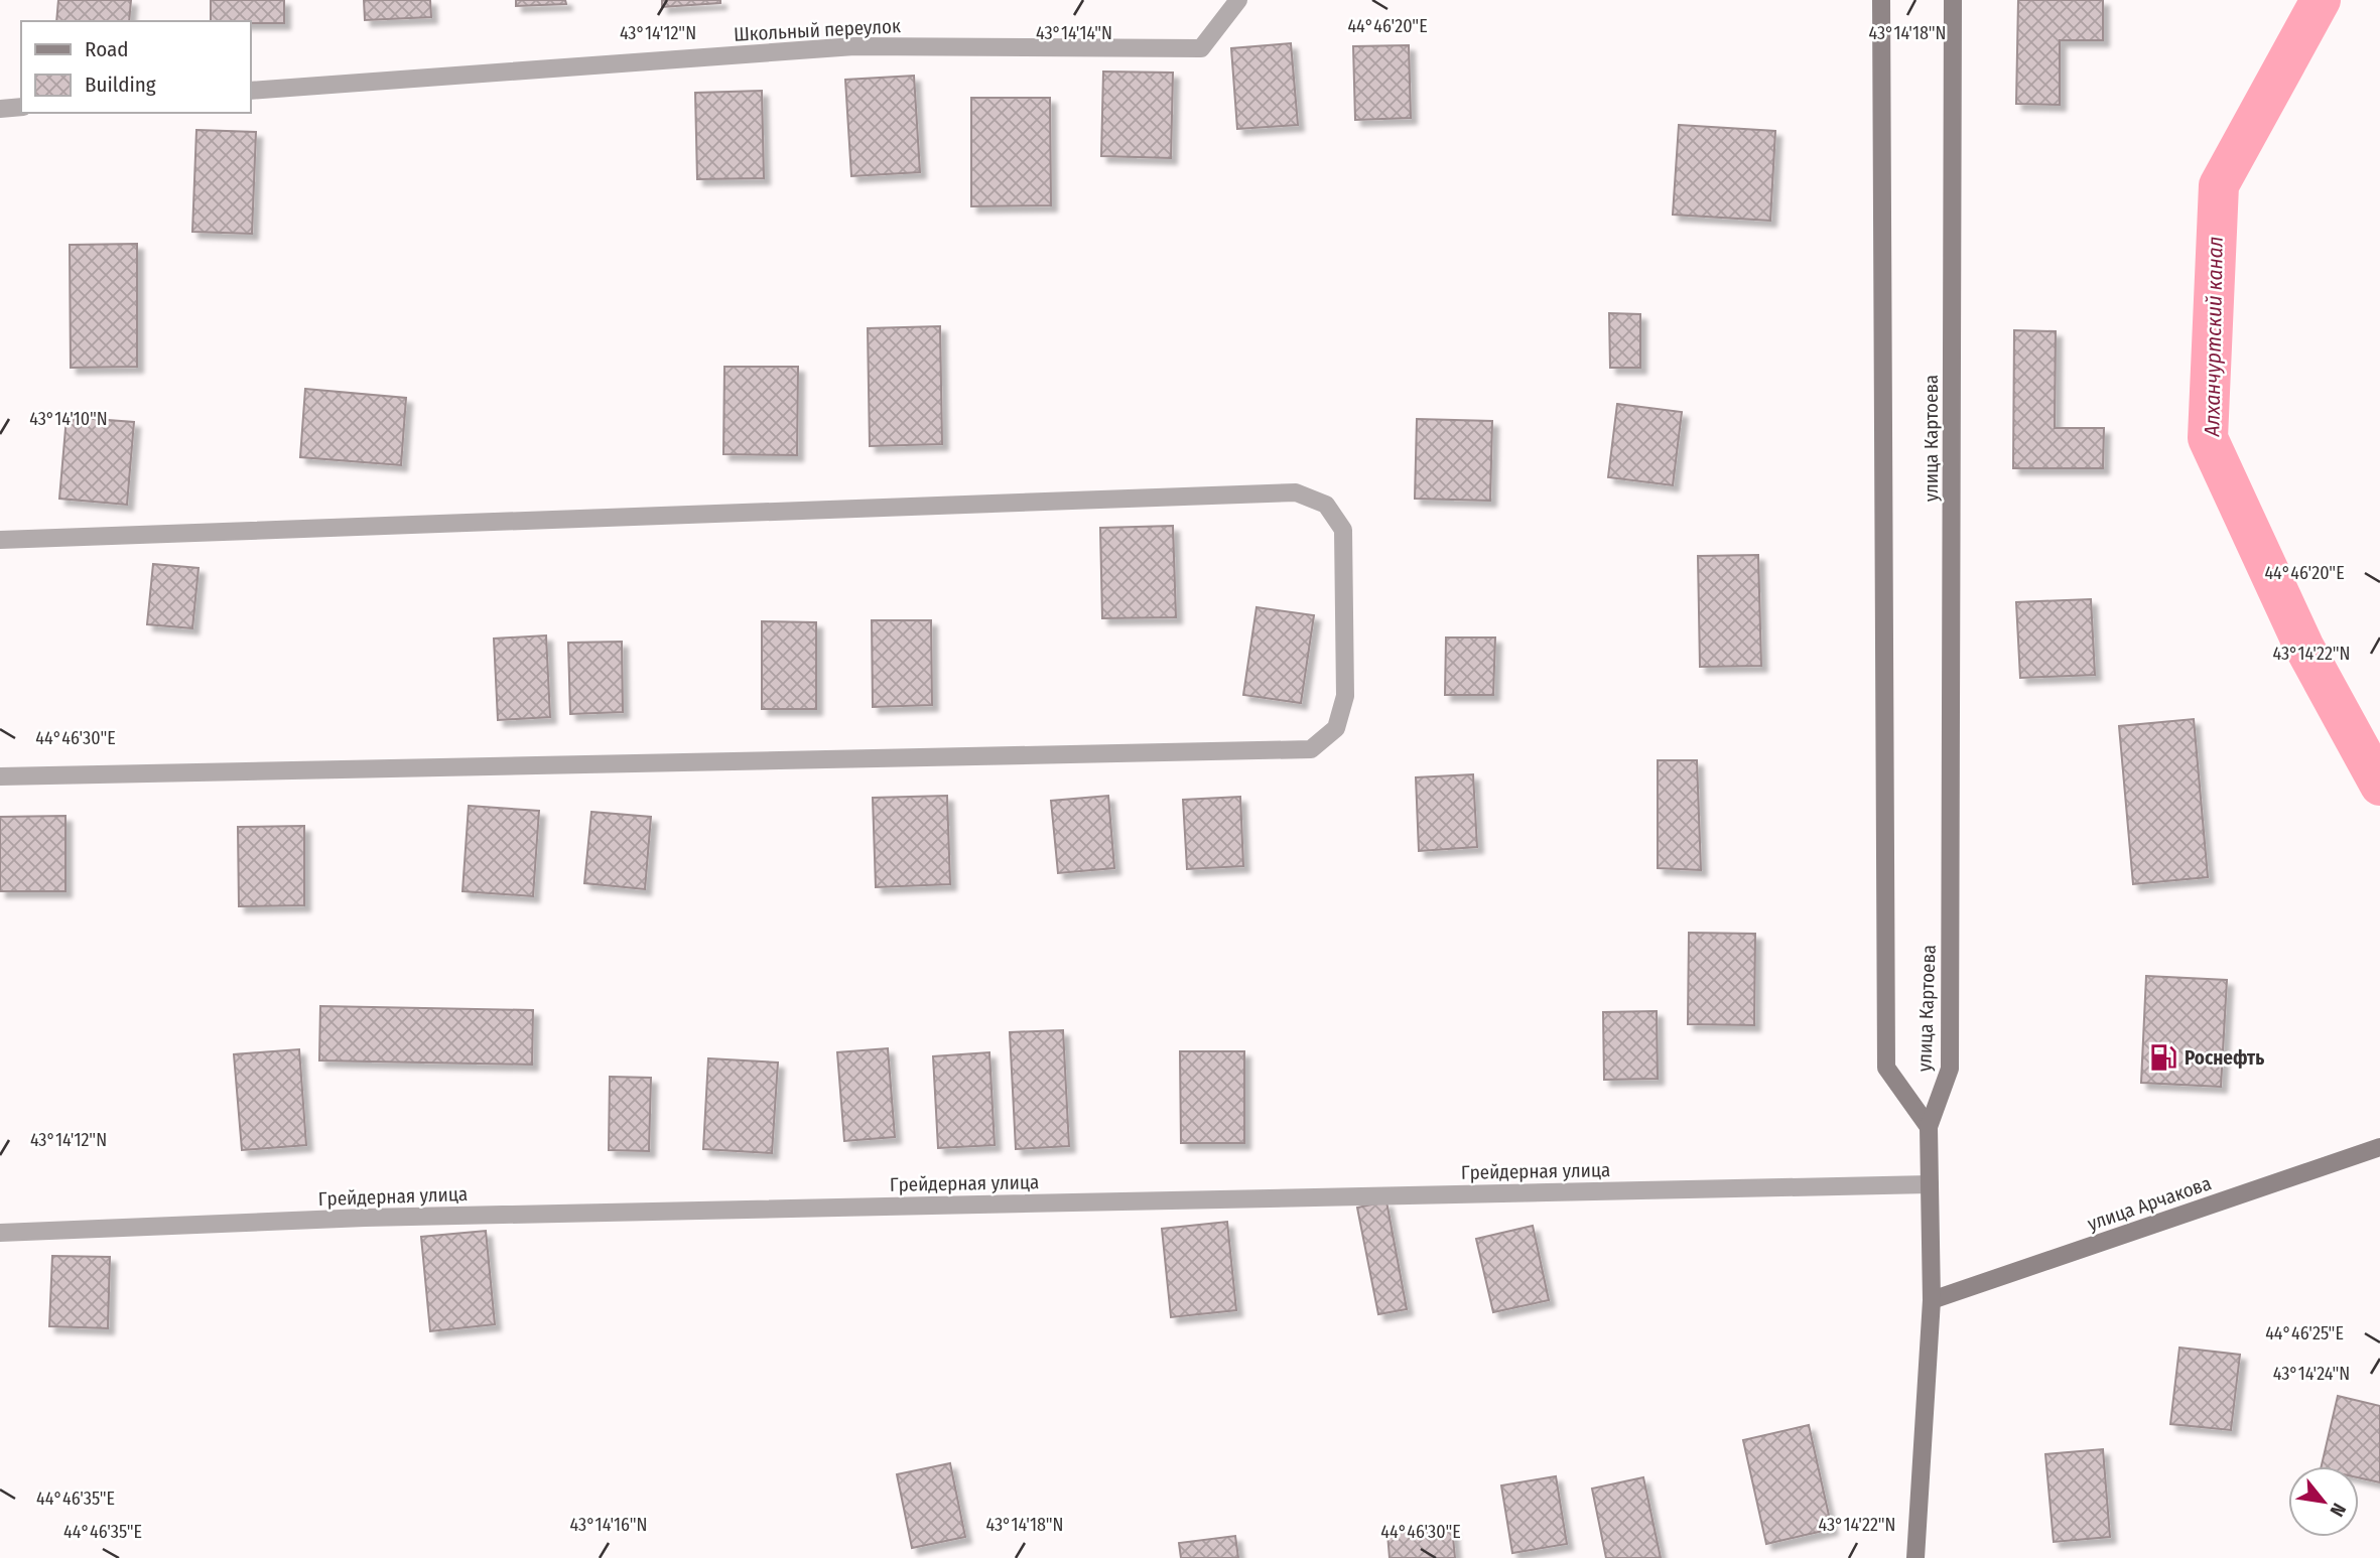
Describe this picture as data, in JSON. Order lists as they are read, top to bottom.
{
  "streets": {
    "main road": ["улица Картоева", "улица Арчакова"],
    "street": ["Школьный переулок", "Грейдерная улица"]
  },
  "water": ["Алханчуртский канал"],
  "places": {
    "fuel station": ["Роснефть"]
  },
  "legend": ["Road", "Building"],
  "north": "bottom right",
  "coordinates": [
    "44°46'20\"E",
    "43°14'14\"N",
    "43°14'12\"N",
    "43°14'18\"N",
    "43°14'10\"N",
    "43°14'22\"N",
    "44°46'30\"E",
    "44°46'25\"E",
    "43°14'24\"N",
    "44°46'35\"E",
    "43°14'16\"N"
  ]
}
